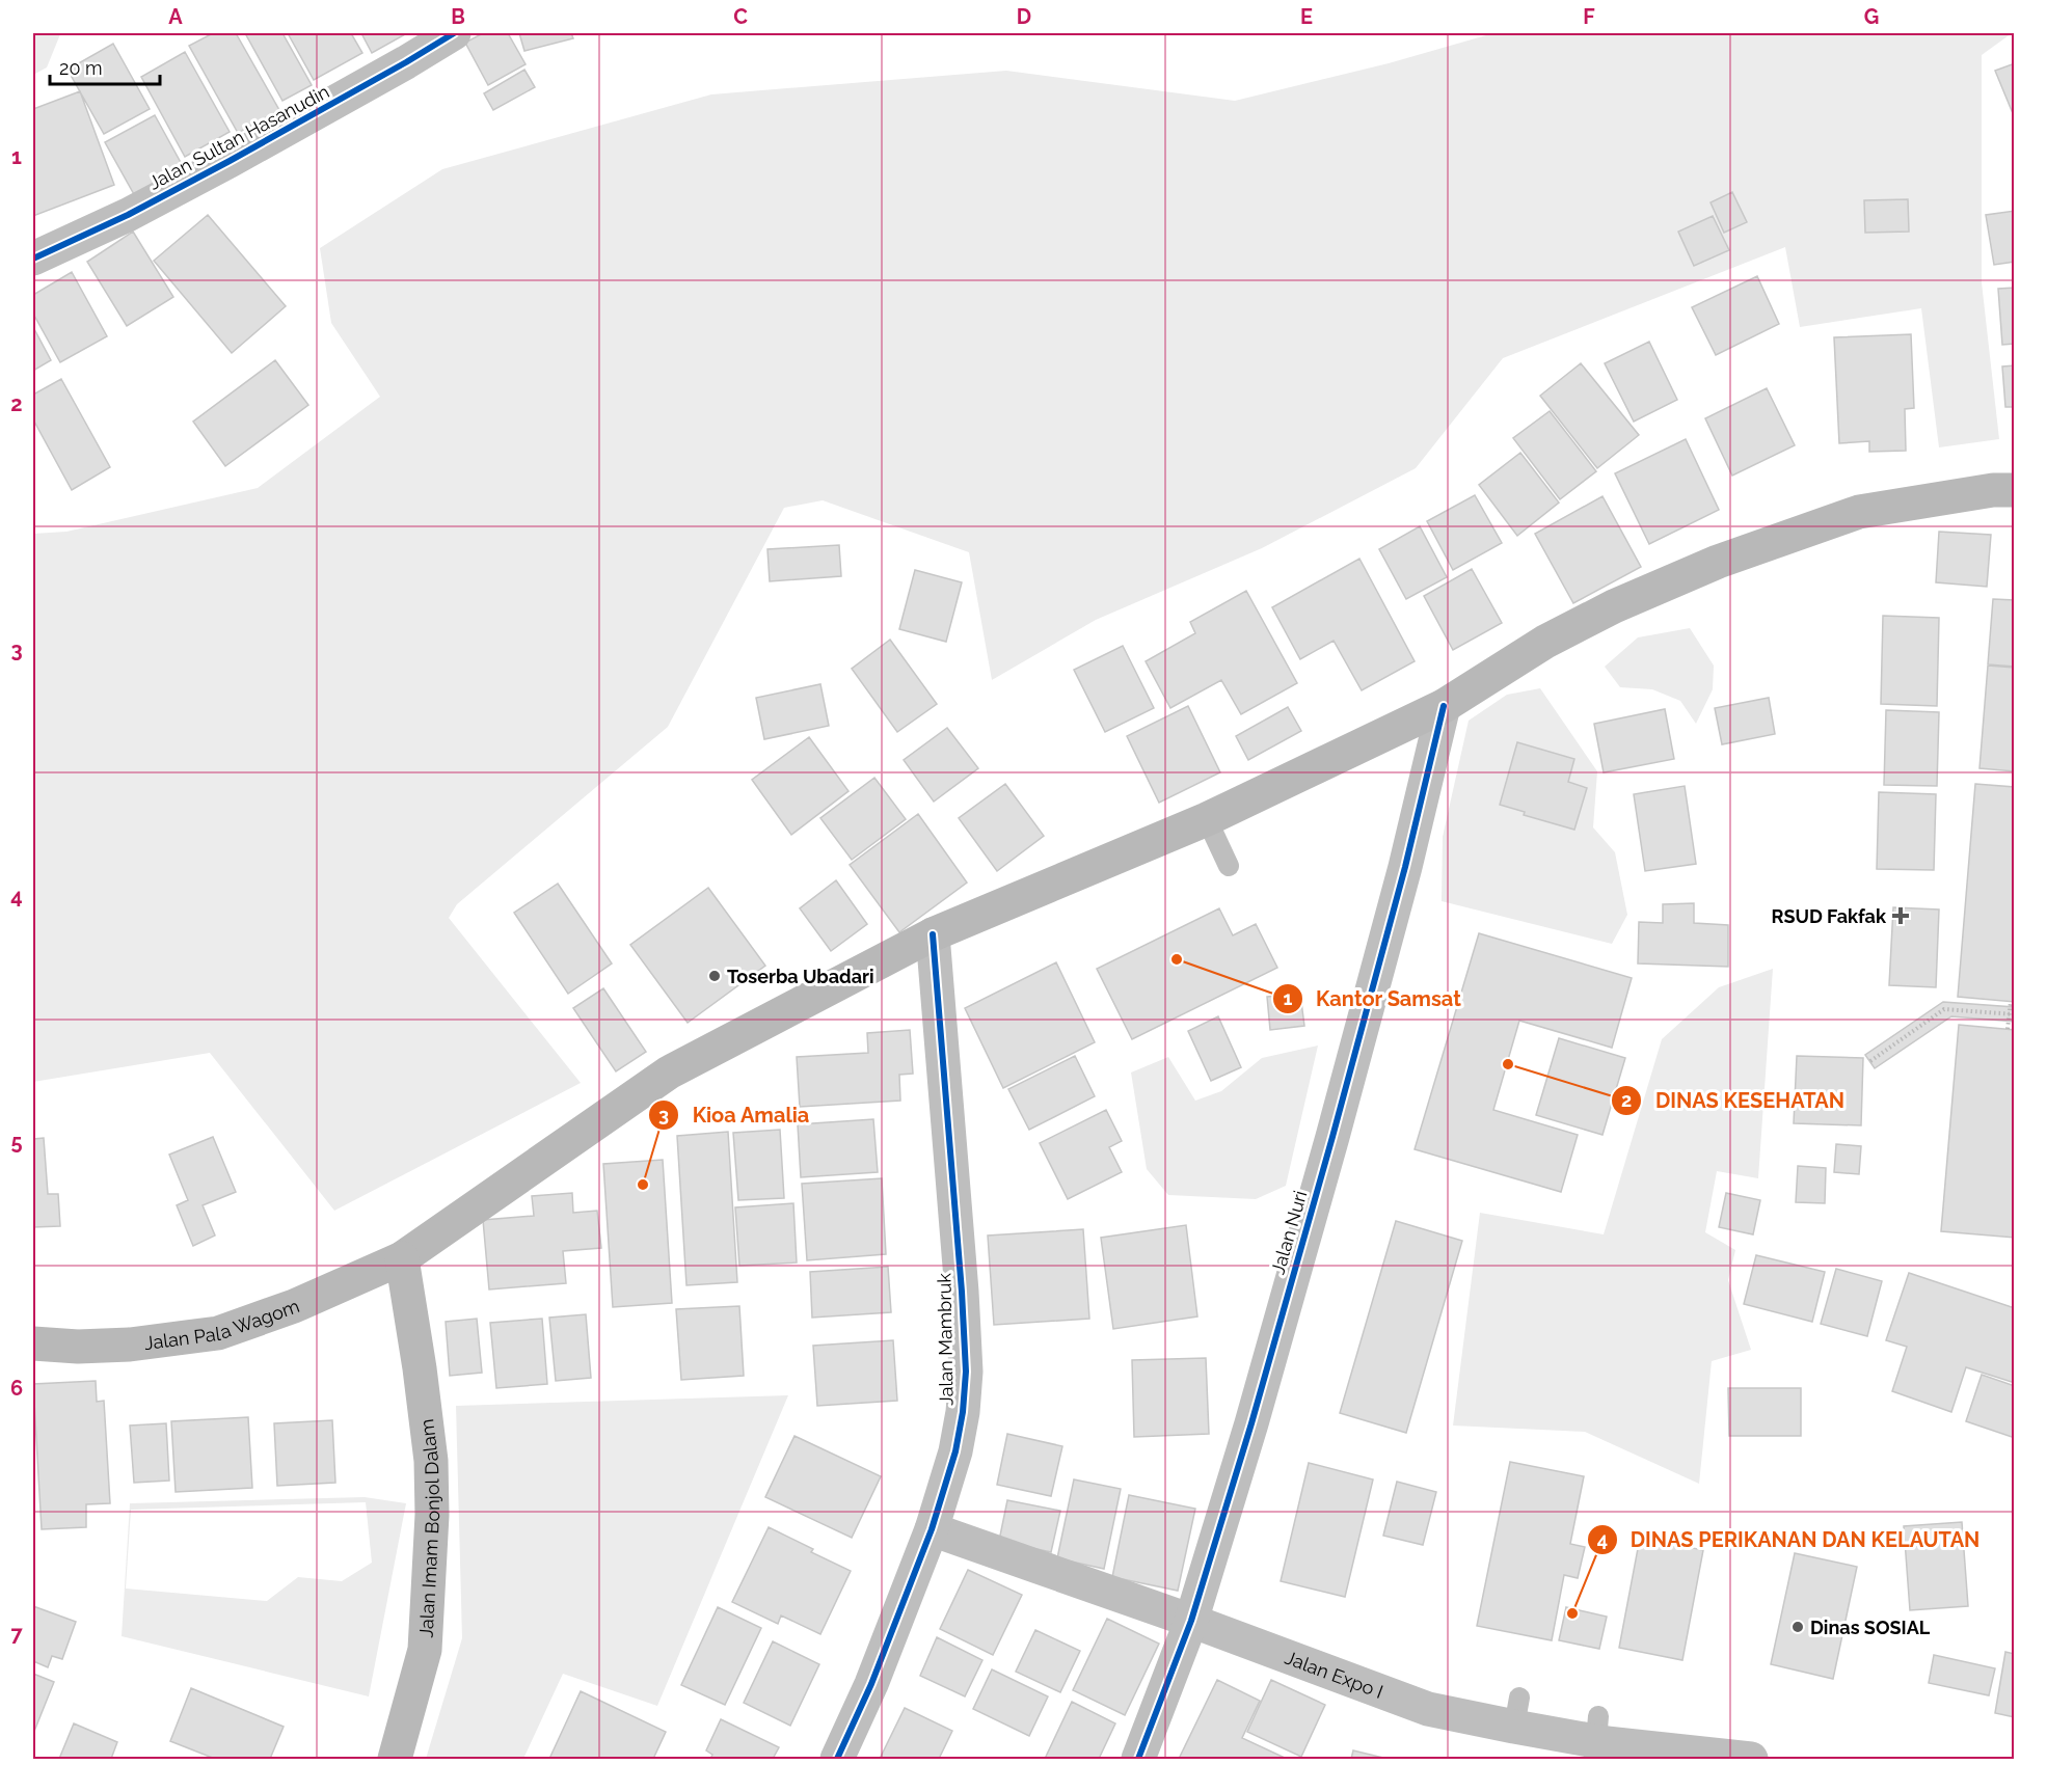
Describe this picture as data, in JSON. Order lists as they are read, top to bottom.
{
  "streets": {
    "main road": ["Jalan Pala Wagom", "Jalan Imam Bonjol Dalam"],
    "street": [
      "Jalan Sultan Hasanudin",
      "Jalan Nuri",
      "Jalan Mambruk",
      "Jalan Expo I"
    ]
  },
  "crossings": [
    ["Jalan Nuri", "Jalan Pala Wagom"],
    ["Jalan Nuri", "Jalan Expo I"],
    ["Jalan Pala Wagom", "Jalan Mambruk"],
    ["Jalan Pala Wagom", "Jalan Imam Bonjol Dalam"],
    ["Jalan Mambruk", "Jalan Expo I"]
  ],
  "places": {
    "health": ["RSUD Fakfak"],
    "other": [
      "Kantor Samsat",
      "Toserba Ubadari",
      "DINAS KESEHATAN",
      "Kioa Amalia",
      "DINAS PERIKANAN DAN KELAUTAN",
      "Dinas SOSIAL"
    ]
  },
  "scale_bar": "20 m",
  "grid": {
    "columns": [
      "A",
      "B",
      "C",
      "D",
      "E",
      "F",
      "G"
    ],
    "rows": [
      "1",
      "2",
      "3",
      "4",
      "5",
      "6",
      "7"
    ]
  }
}
